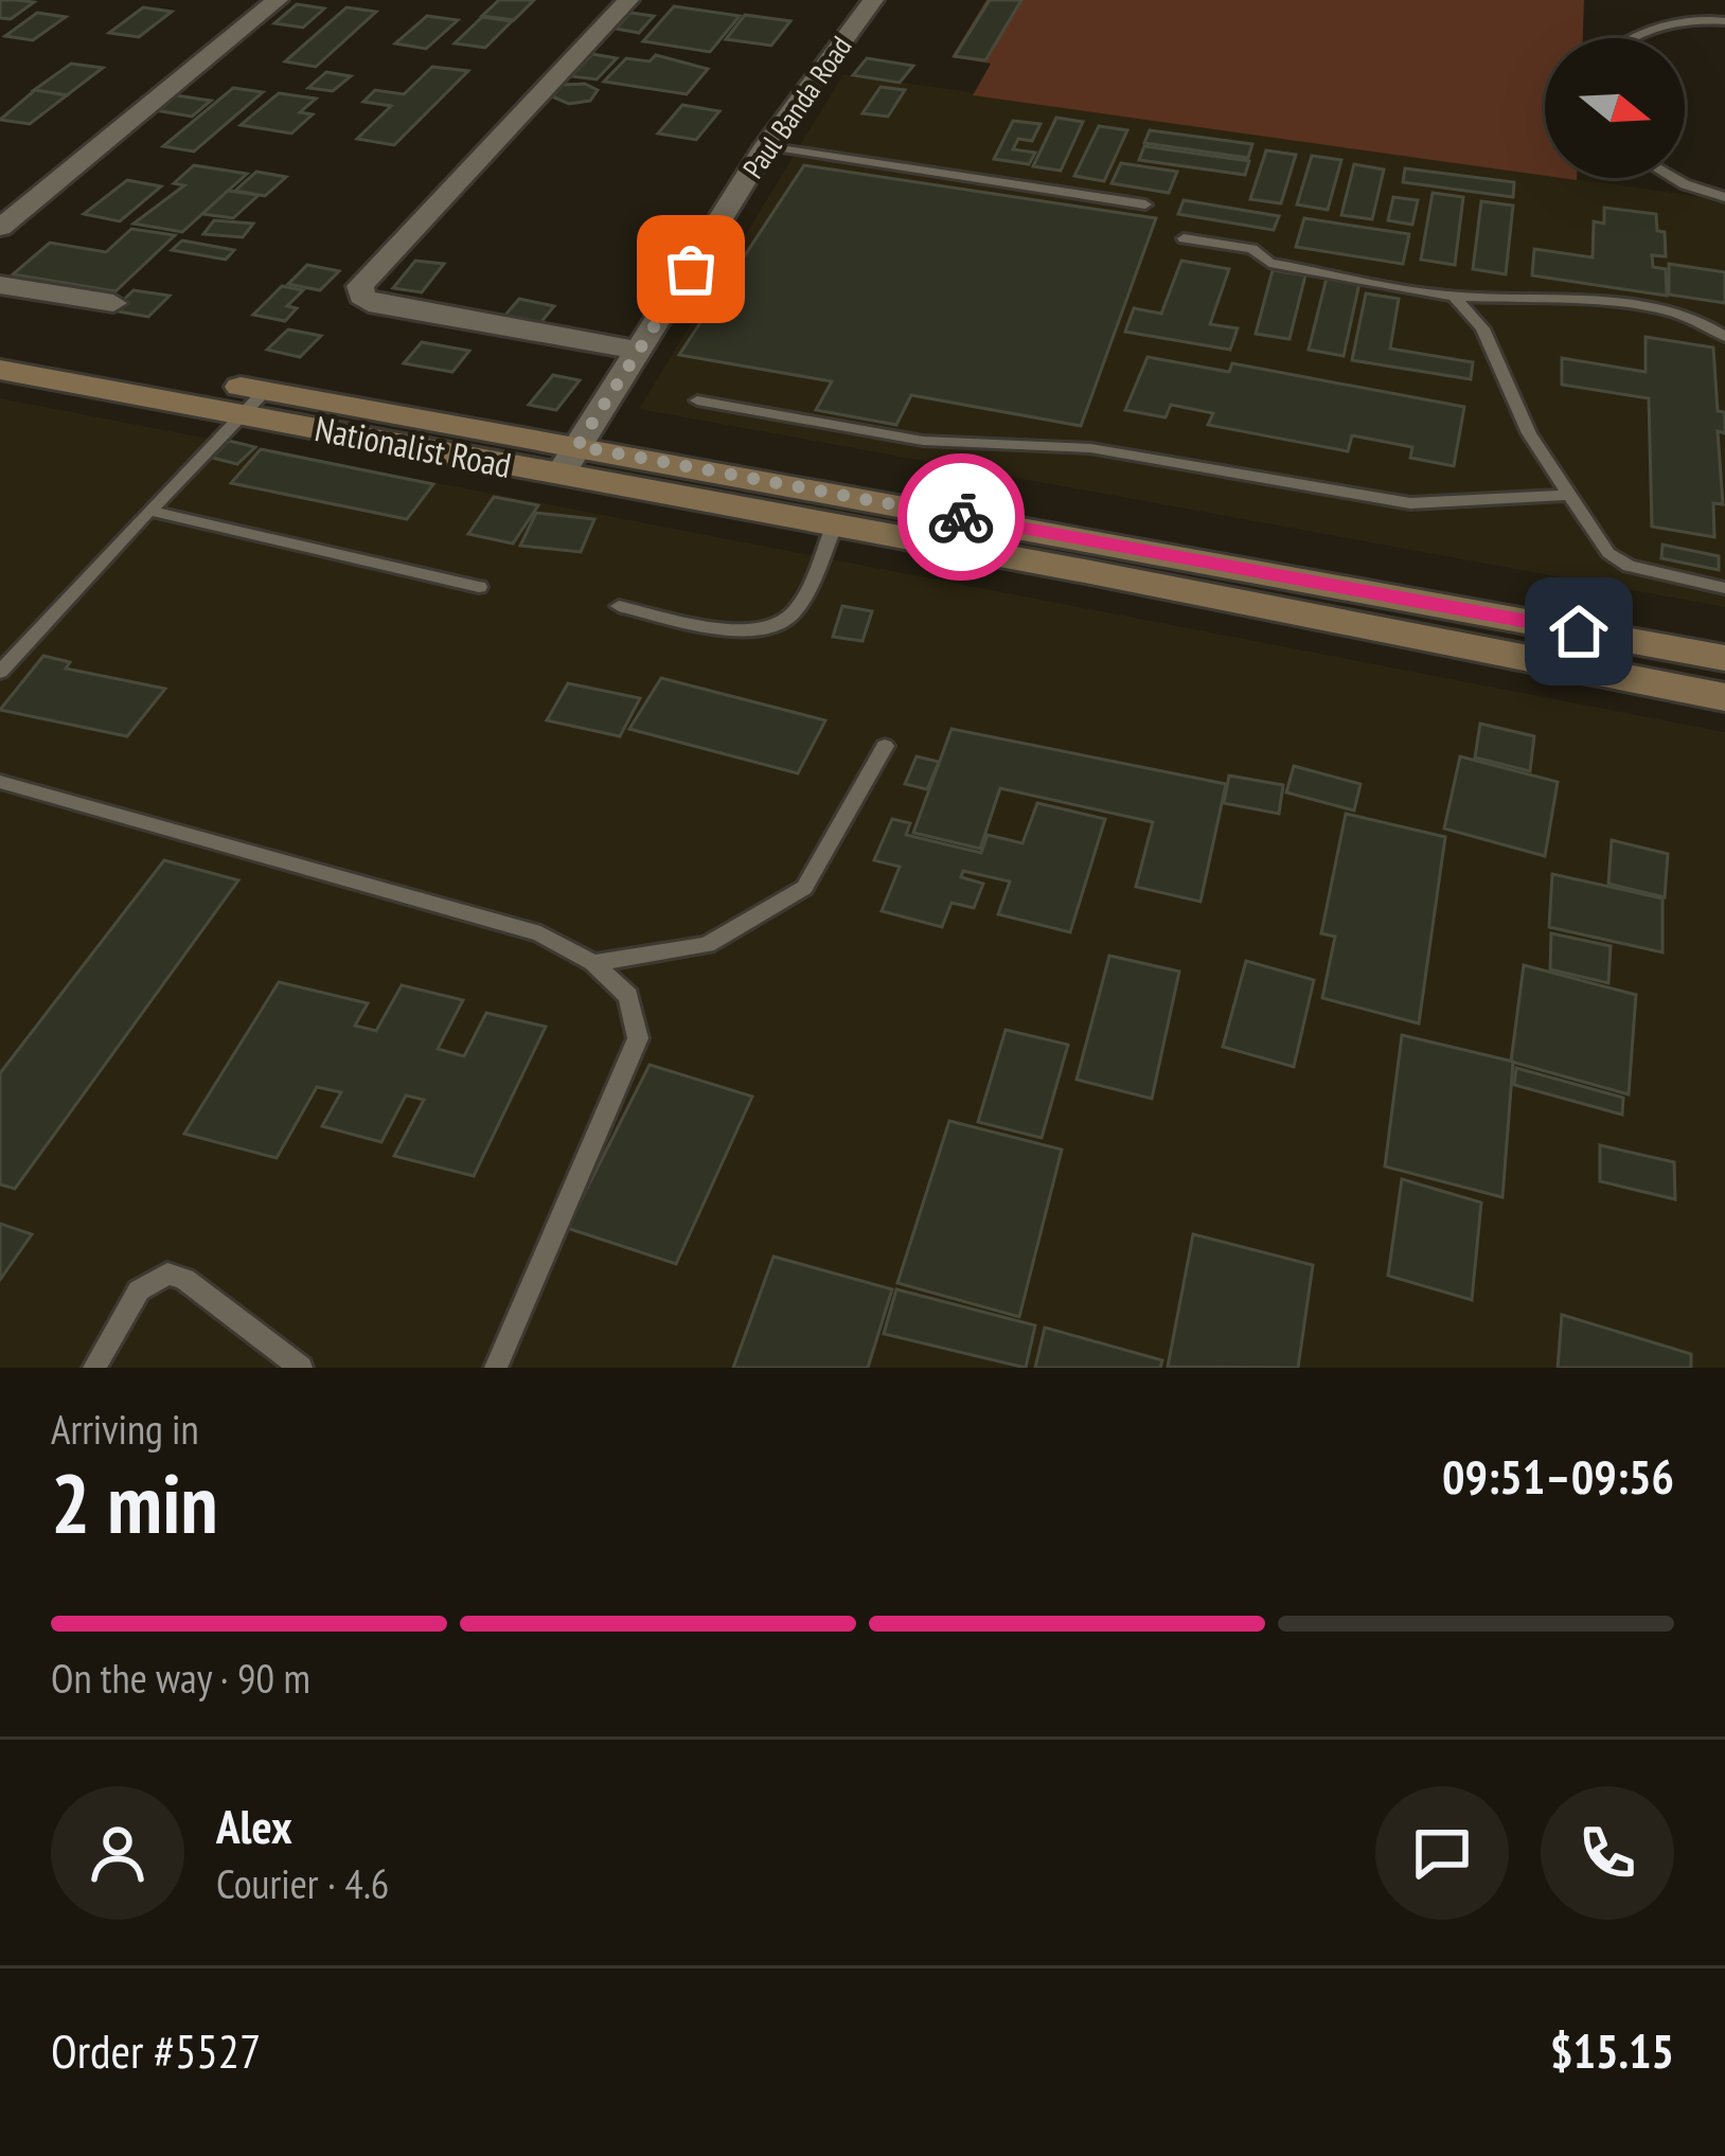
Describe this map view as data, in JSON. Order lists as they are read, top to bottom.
{
  "streets": {
    "main road": ["Nationalist Road"],
    "street": ["Paul Banda Road"]
  },
  "crossings": [
    ["Paul Banda Road", "Nationalist Road"]
  ],
  "north": "right",
  "page": {
    "heading": ["2 min", "Arriving in", "09:51–09:56"],
    "panel": [
      "Alex",
      "Courier · 4.6",
      "Order #5527",
      "$15.15"
    ],
    "bar": "On the way · 90 m"
  }
}
